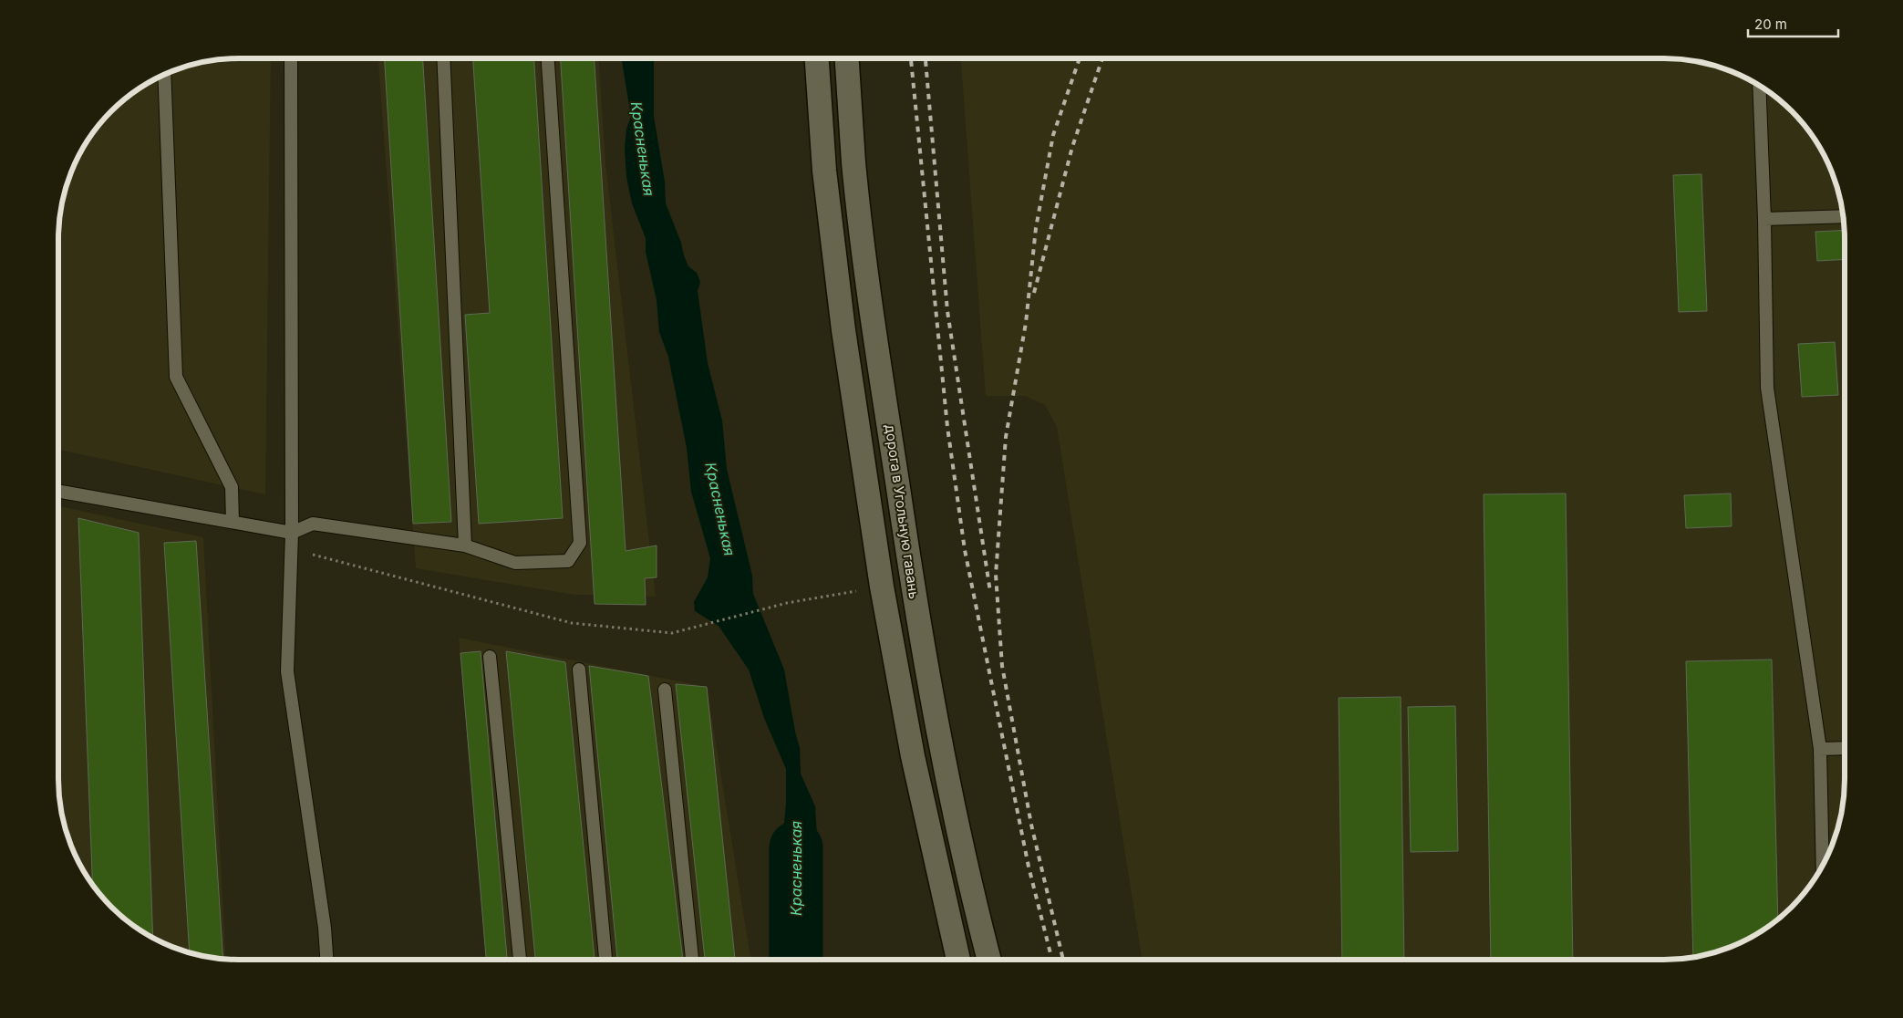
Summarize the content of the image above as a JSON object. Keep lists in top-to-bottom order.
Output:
{
  "streets": {
    "street": ["дорога в Угольную гавань"]
  },
  "water": ["Красненькая"],
  "scale_bar": "20 m"
}
